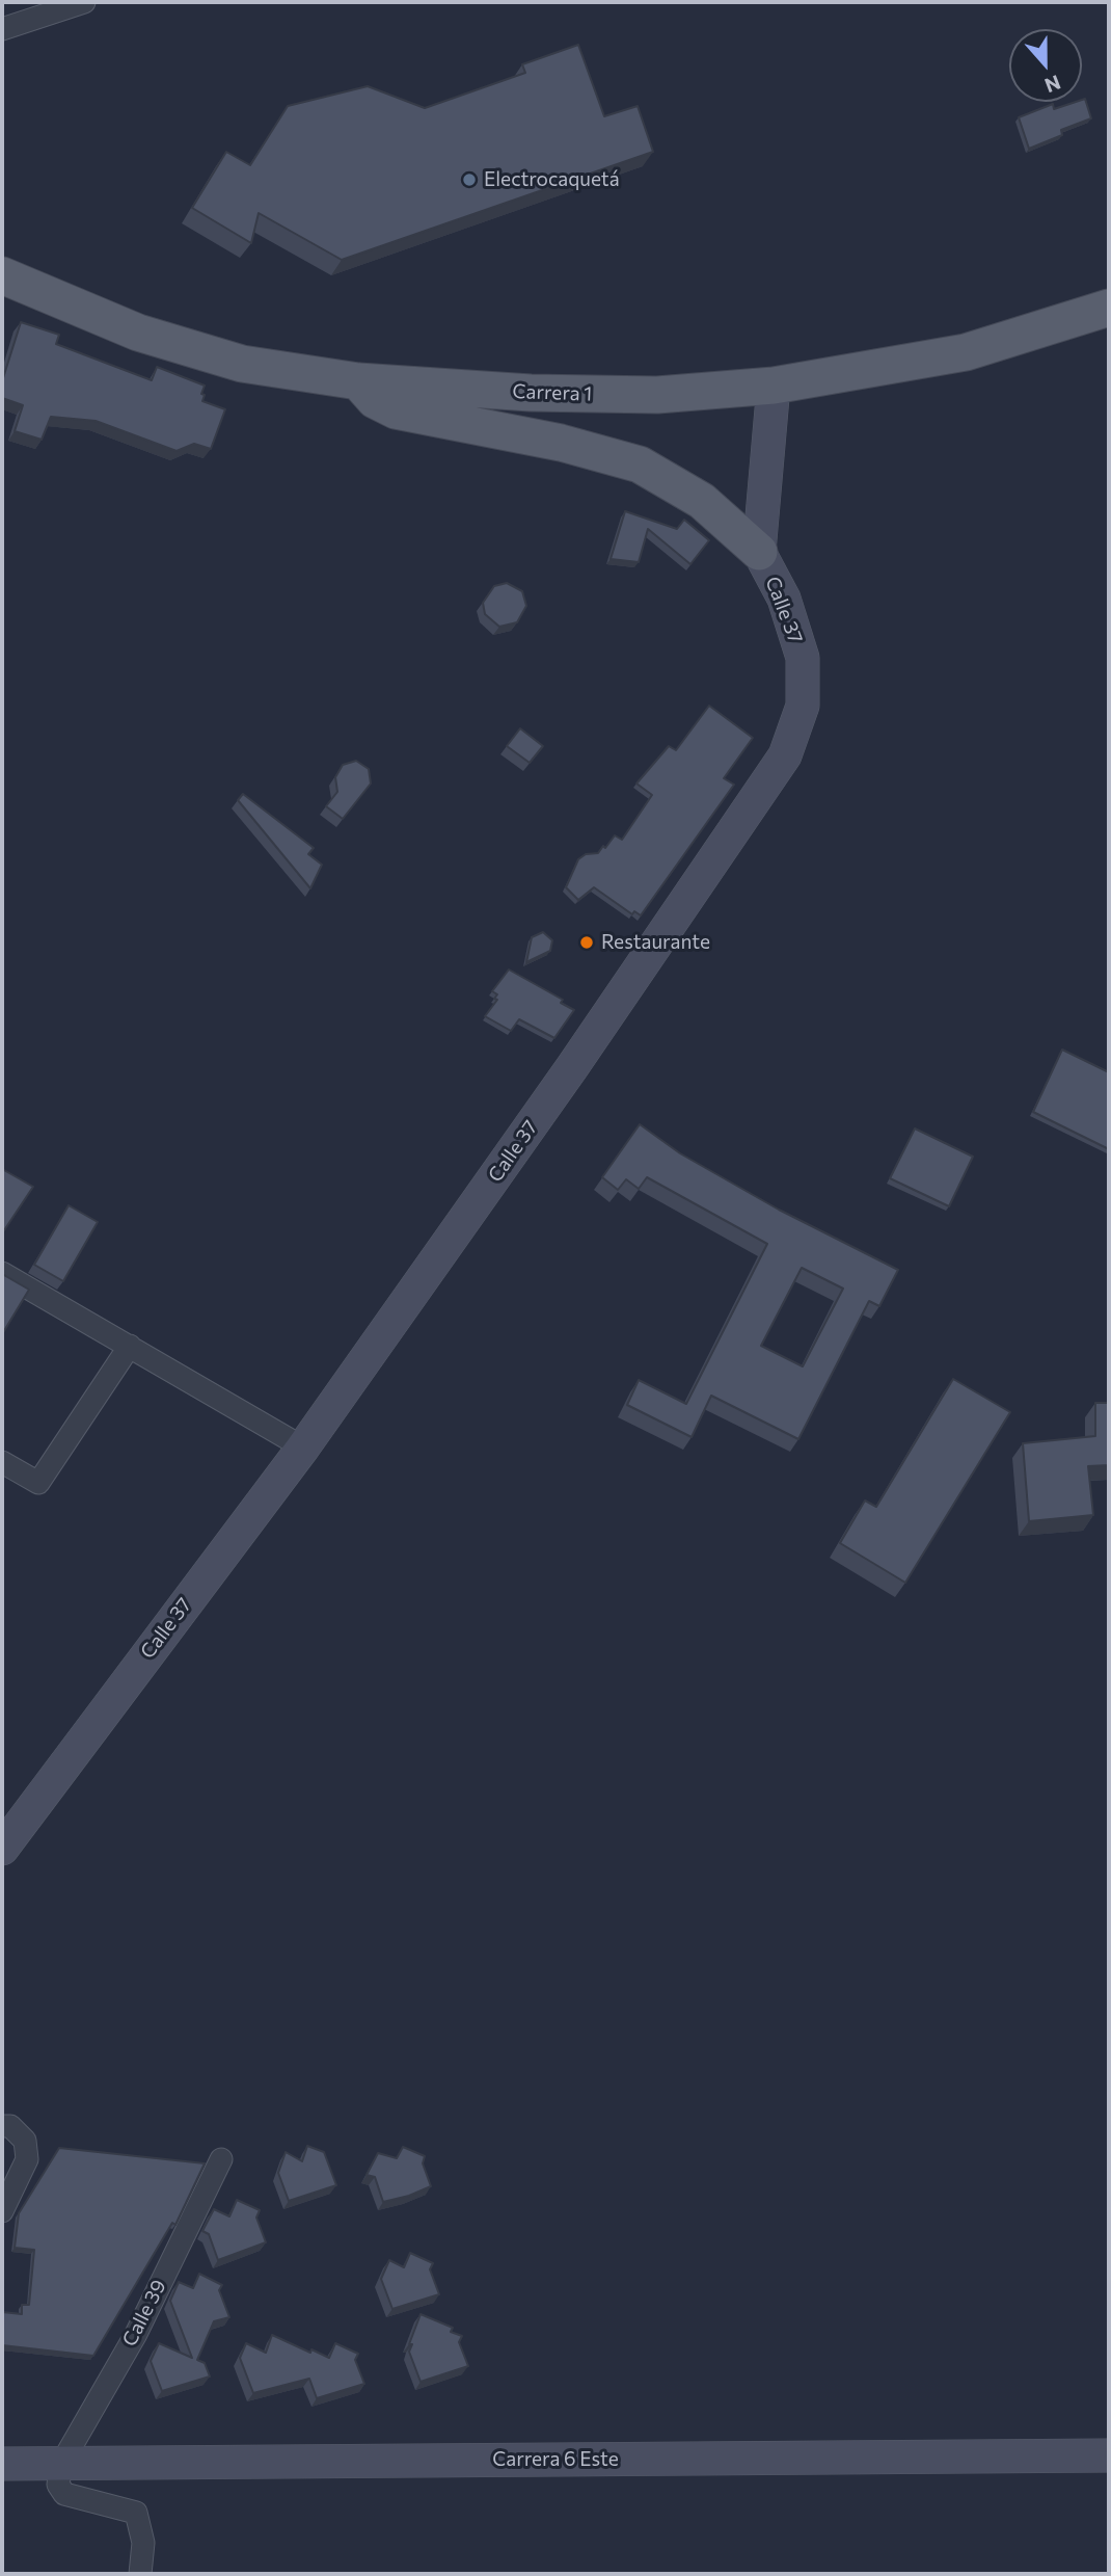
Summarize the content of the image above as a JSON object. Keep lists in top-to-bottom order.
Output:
{
  "streets": {
    "main road": ["Carrera 1"],
    "street": ["Calle 37", "Calle 39", "Carrera 6 Este"]
  },
  "crossings": [
    ["Carrera 1", "Calle 37"],
    ["Calle 39", "Carrera 6 Este"]
  ],
  "places": ["Electrocaquetá", "Restaurante"],
  "north": "bottom"
}
